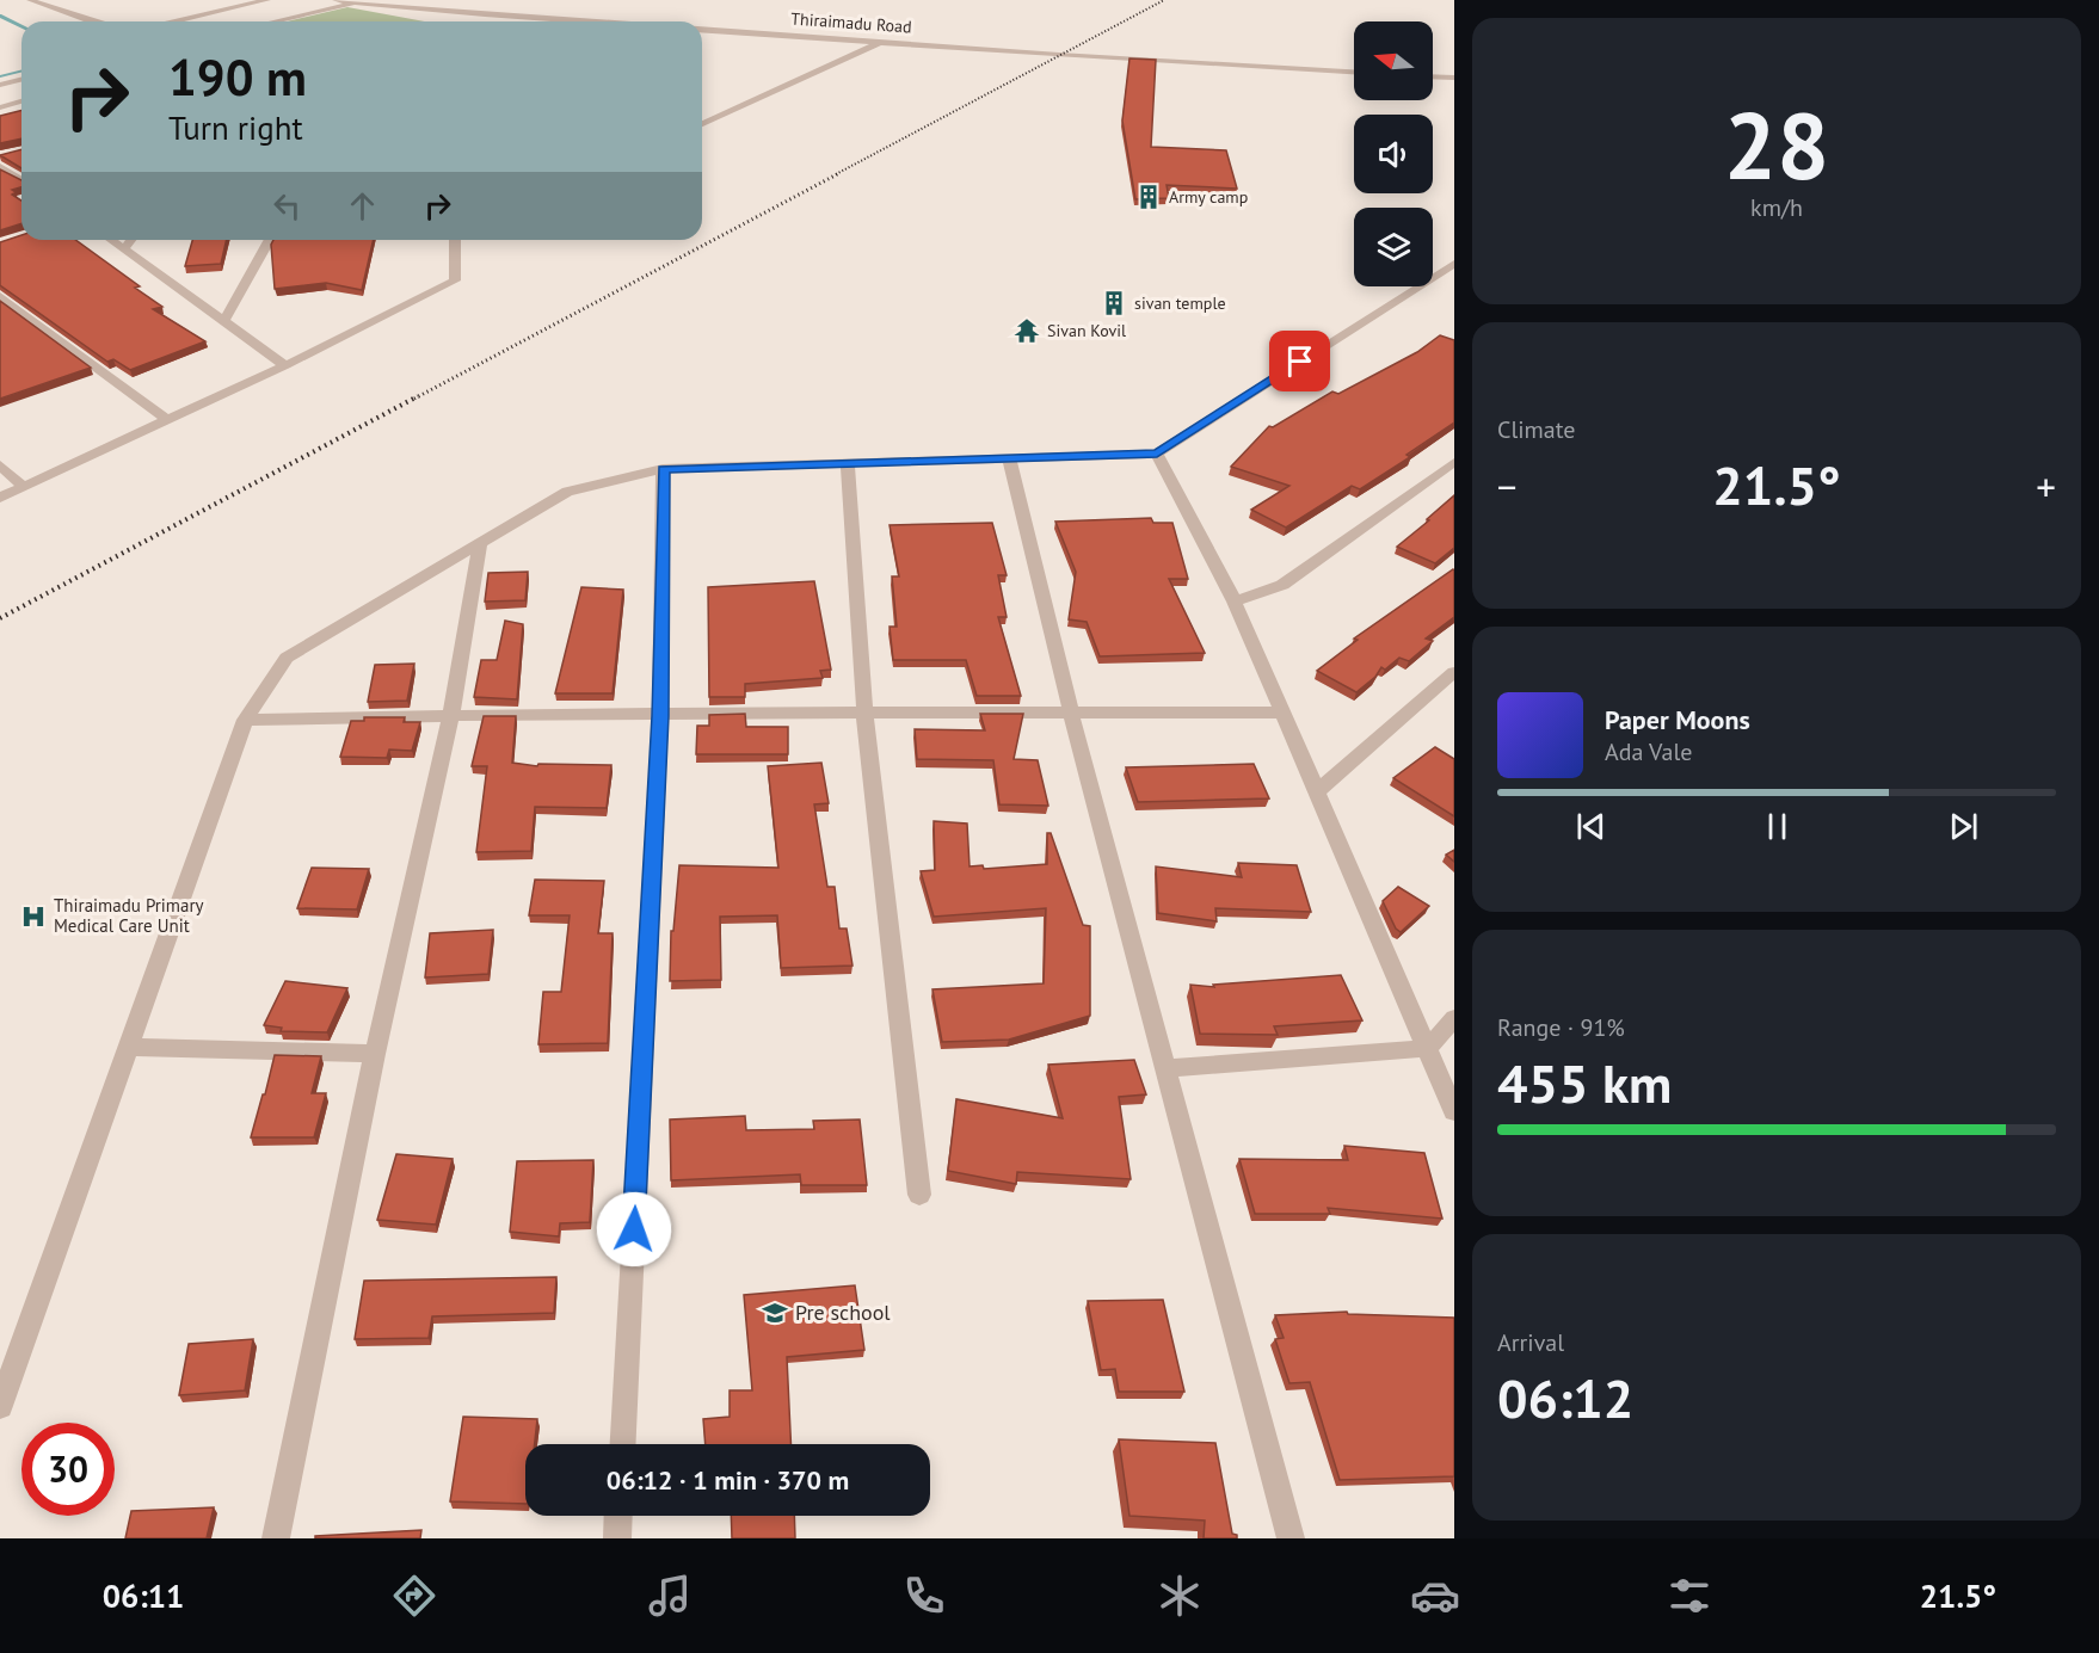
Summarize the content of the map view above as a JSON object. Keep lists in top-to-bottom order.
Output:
{
  "streets": {
    "street": ["Thiraimadu Road"]
  },
  "places": {
    "building": ["Army camp", "sivan temple"],
    "temple": ["Sivan Kovil"],
    "hospital": ["Thiraimadu Primary Medical Care Unit"],
    "school or university": ["Pre school"]
  },
  "north": "left",
  "page": {
    "tile": [
      ["28", "km/h"],
      "Climate",
      ["Range · 91%", "455 km"],
      ["Arrival", "06:12"]
    ],
    "turn": ["190 m", "Turn right"],
    "heat": ["−", "21.5°", "+"],
    "song": ["Paper Moons", "Ada Vale"],
    "limit": "30",
    "trip": "06:12 · 1 min · 370 m",
    "tabs": ["06:11", "21.5°"]
  }
}
